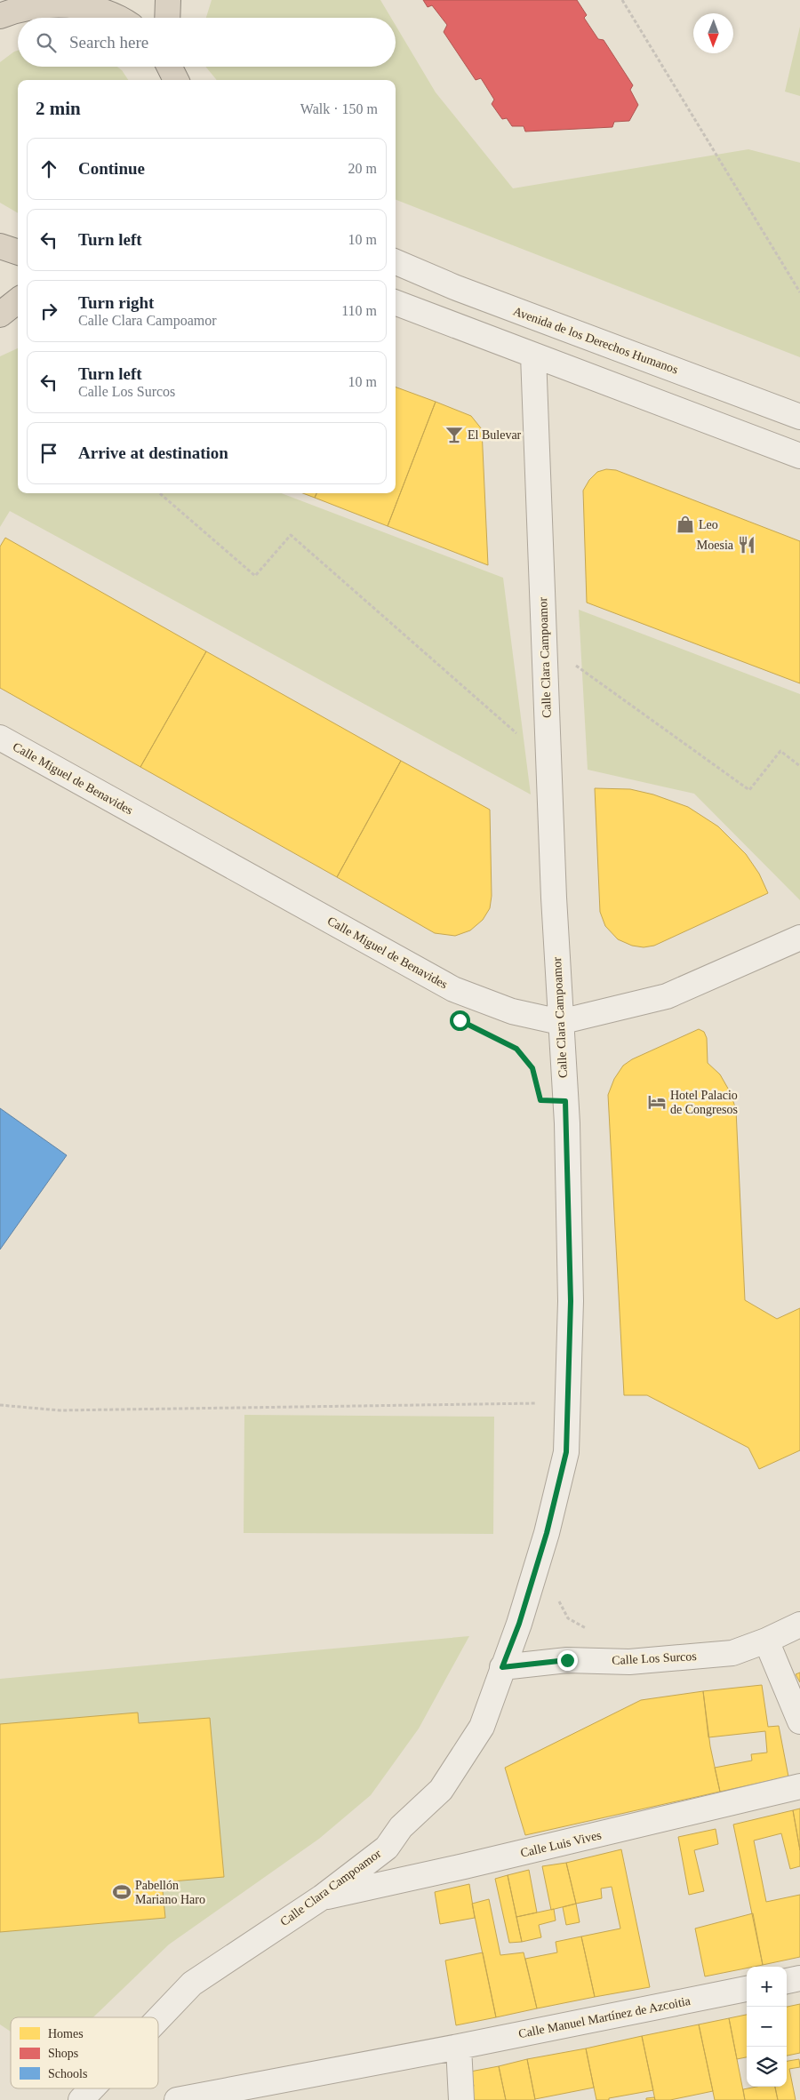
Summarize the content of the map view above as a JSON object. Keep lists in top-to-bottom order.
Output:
{
  "streets": {
    "street": [
      "Avenida de los Derechos Humanos",
      "Calle Clara Campoamor",
      "Calle Miguel de Benavides",
      "Calle Los Surcos",
      "Calle Luis Vives",
      "Calle Manuel Martínez de Azcoitia"
    ]
  },
  "crossings": [
    ["Calle Clara Campoamor", "Calle Miguel de Benavides"],
    ["Calle Clara Campoamor", "Calle Los Surcos"],
    ["Calle Clara Campoamor", "Calle Luis Vives"]
  ],
  "places": {
    "bar": ["El Bulevar"],
    "shop": ["Leo"],
    "restaurant": ["Moesia"],
    "hotel": ["Hotel Palacio de Congresos"],
    "sports": ["Pabellón Mariano Haro"]
  },
  "legend": ["Homes", "Shops", "Schools"],
  "north": "bottom",
  "page": {
    "search": "Search here",
    "heading": ["2 min", "Walk · 150 m"],
    "list": [
      ["Continue", "20 m"],
      ["Turn left", "10 m"],
      ["Turn right", "Calle Clara Campoamor", "110 m"],
      ["Turn left", "Calle Los Surcos", "10 m"],
      "Arrive at destination"
    ],
    "map_buttons": ["+", "−"]
  }
}
